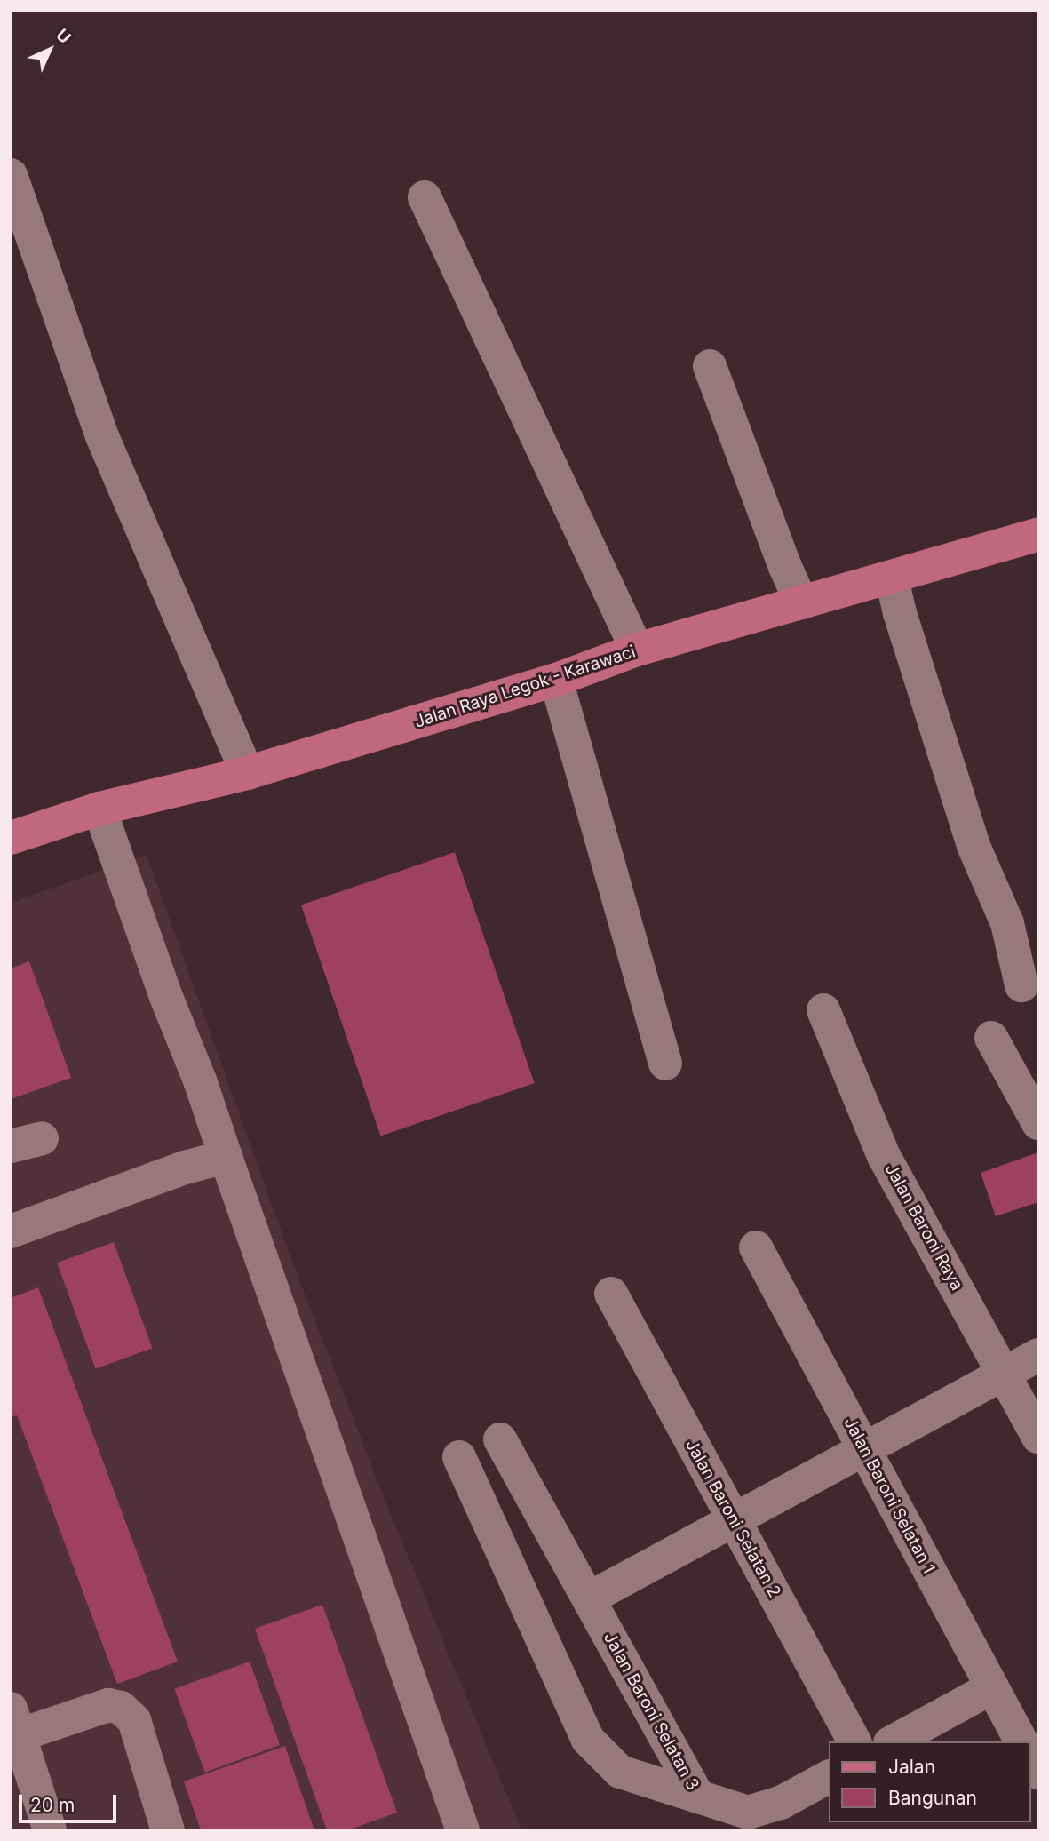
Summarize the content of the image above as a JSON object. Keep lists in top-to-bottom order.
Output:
{
  "streets": {
    "main road": ["Jalan Raya Legok - Karawaci"],
    "street": [
      "Jalan Baroni Raya",
      "Jalan Baroni Selatan 1",
      "Jalan Baroni Selatan 2",
      "Jalan Baroni Selatan 3"
    ]
  },
  "legend": ["Jalan", "Bangunan"],
  "scale_bar": "20 m",
  "north": "top right"
}
